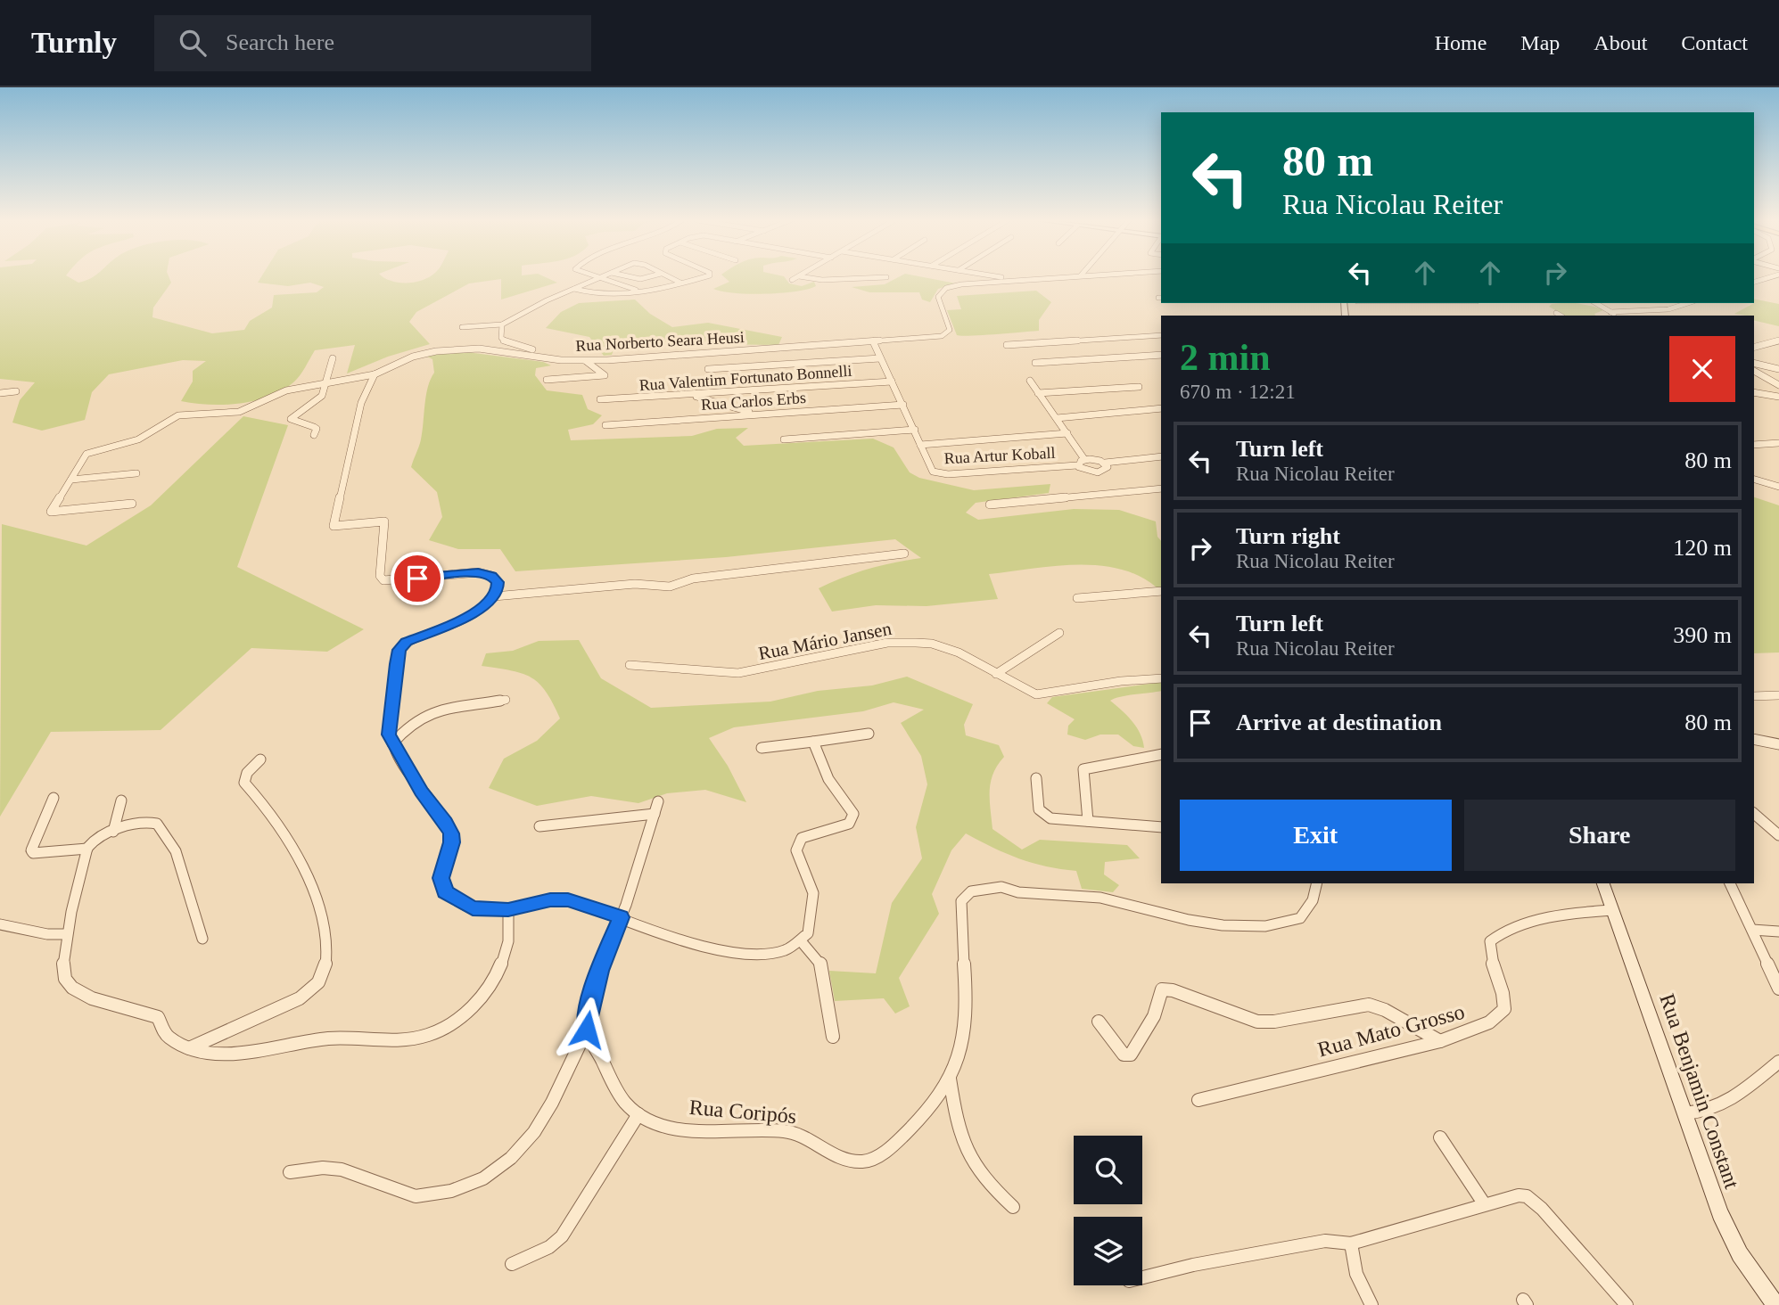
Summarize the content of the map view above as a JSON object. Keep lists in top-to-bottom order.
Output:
{
  "streets": {
    "main road": ["Rua Benjamin Constant"],
    "street": [
      "Rua Norberto Seara Heusi",
      "Rua Valentim Fortunato Bonnelli",
      "Rua Carlos Erbs",
      "Rua Artur Koball",
      "Rua Mário Jansen",
      "Rua Mato Grosso",
      "Rua Coripós"
    ]
  },
  "crossings": [
    ["Rua Norberto Seara Heusi", "Rua Artur Koball"],
    ["Rua Valentim Fortunato Bonnelli", "Rua Artur Koball"],
    ["Rua Carlos Erbs", "Rua Artur Koball"],
    ["Rua Mato Grosso", "Rua Benjamin Constant"]
  ],
  "page": {
    "header": "Turnly",
    "search": "Search here",
    "nav": [
      "Home",
      "Map",
      "About",
      "Contact"
    ],
    "turn": ["80 m", "Rua Nicolau Reiter"],
    "heading": ["2 min", "670 m · 12:21"],
    "list": [
      {
        "name": "Turn left",
        "note": "Rua Nicolau Reiter",
        "value": "80 m"
      },
      {
        "name": "Turn right",
        "note": "Rua Nicolau Reiter",
        "value": "120 m"
      },
      {
        "name": "Turn left",
        "note": "Rua Nicolau Reiter",
        "value": "390 m"
      },
      {
        "name": "Arrive at destination",
        "value": "80 m"
      }
    ],
    "buttons": ["Exit", "Share"]
  }
}
